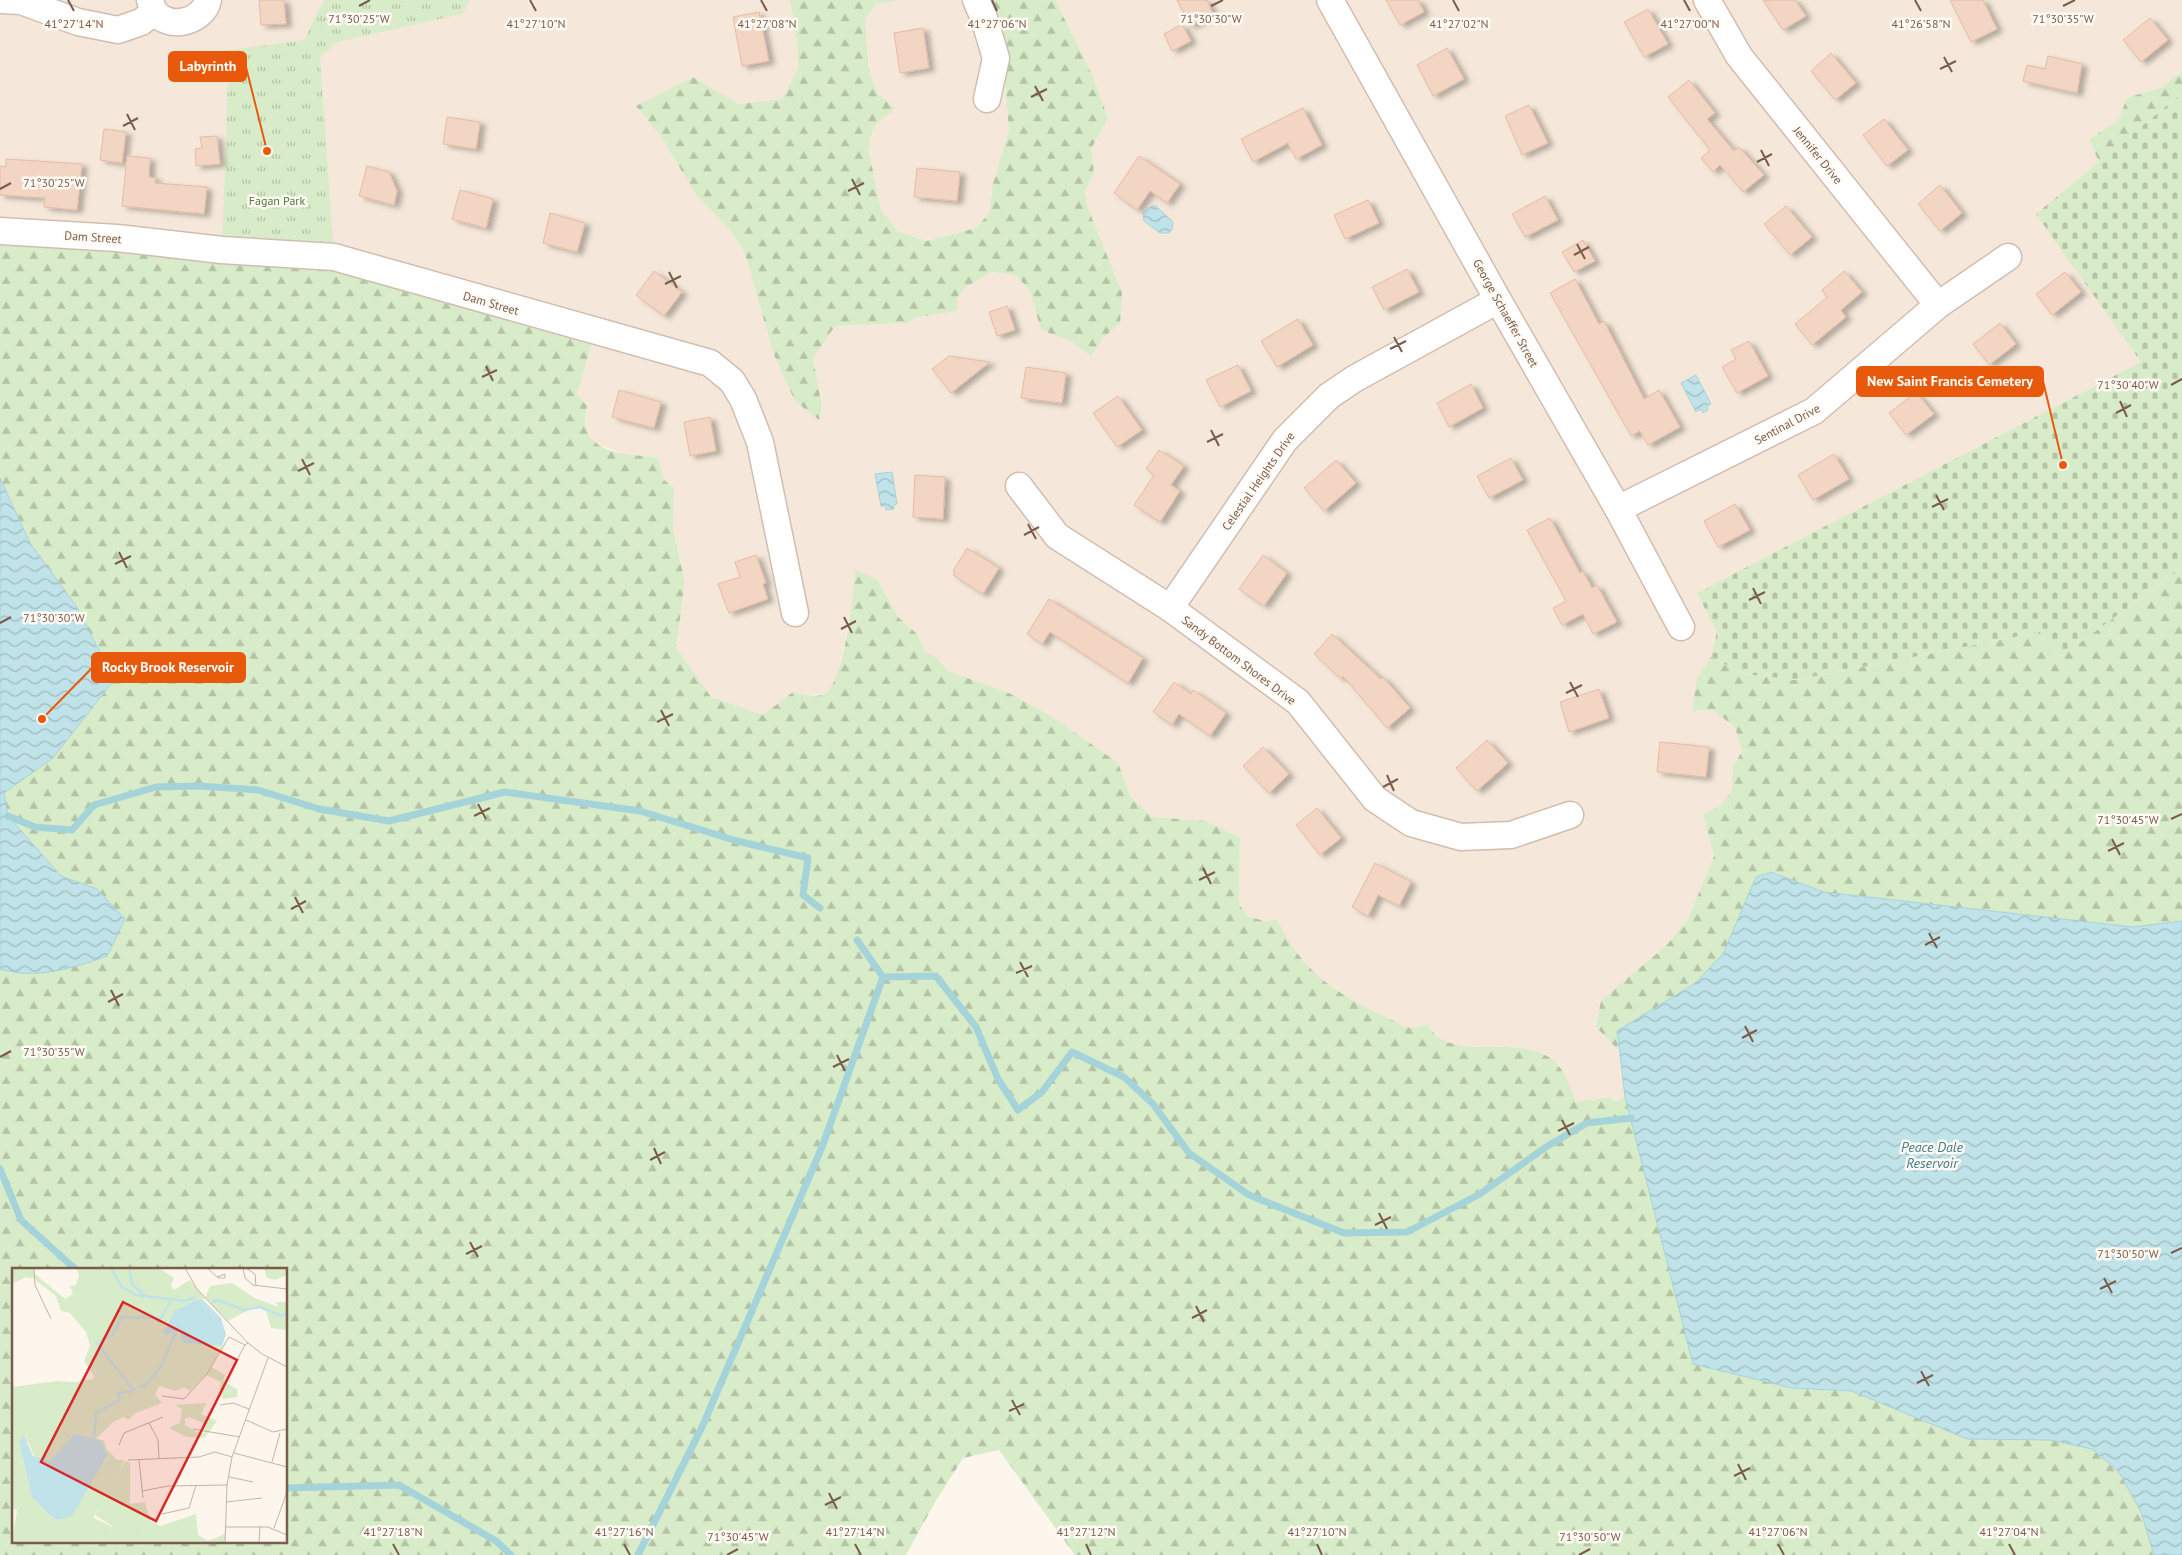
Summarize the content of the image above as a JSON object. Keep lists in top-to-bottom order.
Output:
{
  "streets": {
    "street": [
      "Jennifer Drive",
      "Dam Street",
      "George Schaeffer Street",
      "Sentinal Drive",
      "Celestial Heights Drive",
      "Sandy Bottom Shores Drive"
    ]
  },
  "crossings": [
    ["Jennifer Drive", "Sentinal Drive"],
    ["George Schaeffer Street", "Sentinal Drive"],
    ["George Schaeffer Street", "Celestial Heights Drive"],
    ["Celestial Heights Drive", "Sandy Bottom Shores Drive"]
  ],
  "water": ["Peace Dale Reservoir"],
  "parks": ["Fagan Park"],
  "places": ["Labyrinth", "New Saint Francis Cemetery", "Rocky Brook Reservoir"],
  "coordinates": [
    "71°30'25\"W",
    "71°30'30\"W",
    "71°30'35\"W",
    "41°27'14\"N",
    "41°27'10\"N",
    "41°27'08\"N",
    "41°27'06\"N",
    "41°27'02\"N",
    "41°27'00\"N",
    "41°26'58\"N",
    "71°30'40\"W",
    "71°30'45\"W",
    "71°30'50\"W",
    "41°27'18\"N",
    "41°27'16\"N",
    "41°27'12\"N",
    "41°27'04\"N"
  ]
}
